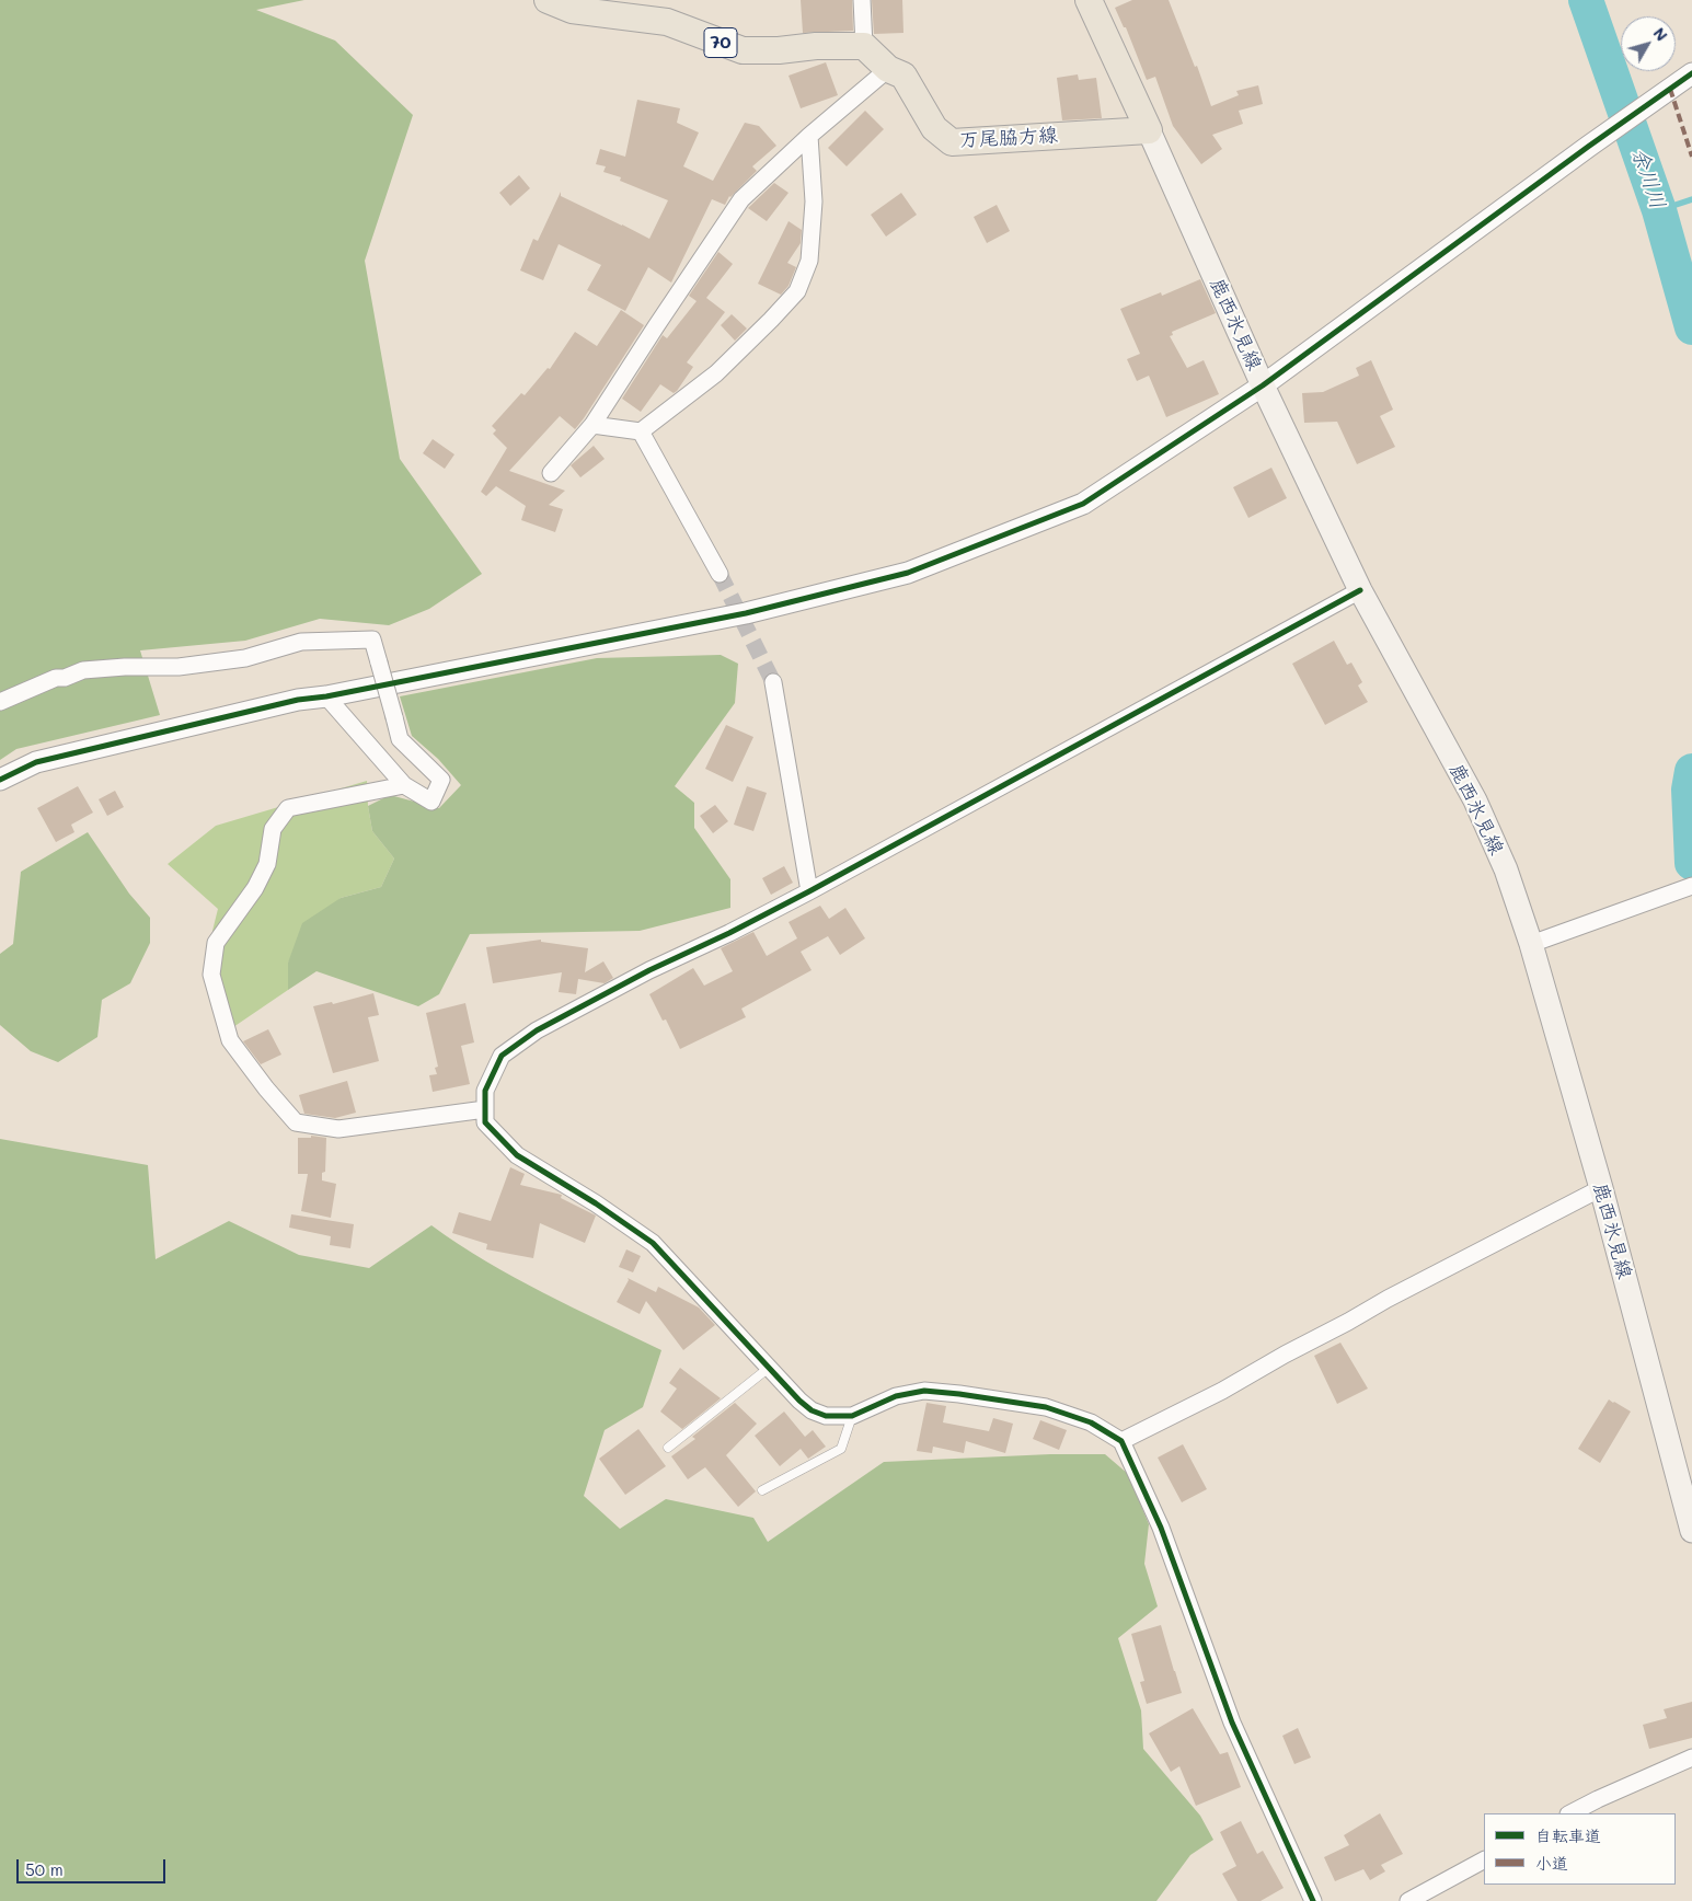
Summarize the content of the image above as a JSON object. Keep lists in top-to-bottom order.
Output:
{
  "streets": {
    "main road": ["70", "万尾脇方線", "鹿西氷見線"]
  },
  "crossings": [
    ["70", "万尾脇方線"],
    ["万尾脇方線", "鹿西氷見線"]
  ],
  "water": ["余川川"],
  "legend": ["自転車道", "小道"],
  "scale_bar": "50 m",
  "north": "top right"
}
